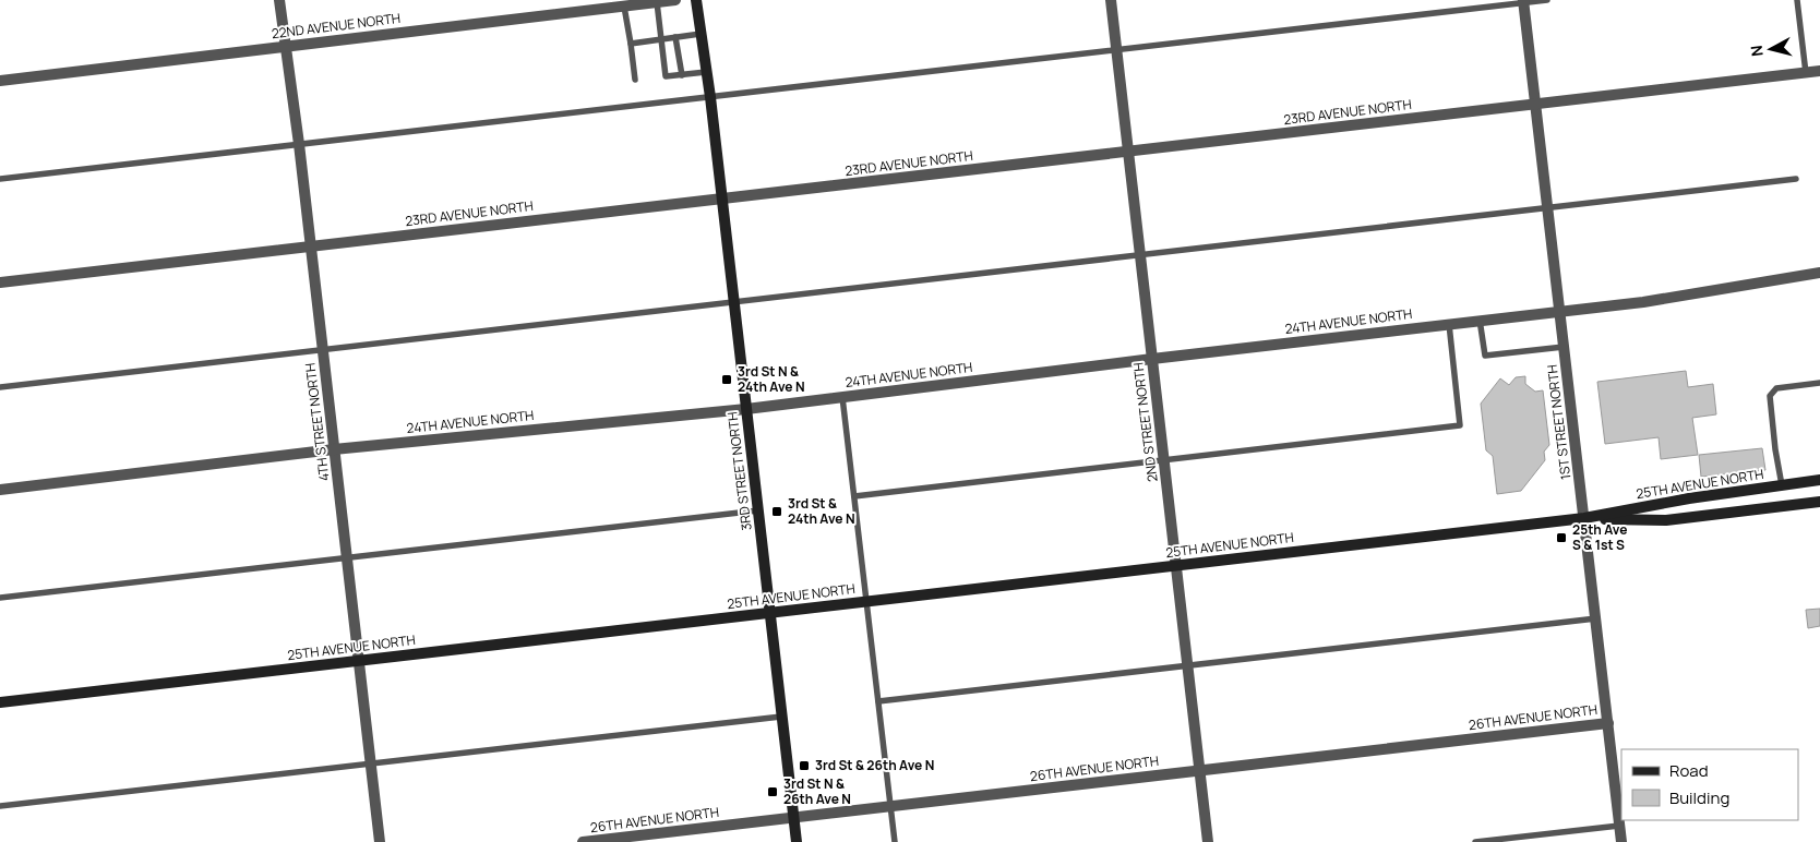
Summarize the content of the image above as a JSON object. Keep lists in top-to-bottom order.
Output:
{
  "streets": {
    "street": [
      "22ND AVENUE NORTH",
      "23RD AVENUE NORTH",
      "24TH AVENUE NORTH",
      "4TH STREET NORTH",
      "2ND STREET NORTH",
      "1ST STREET NORTH",
      "3RD STREET NORTH",
      "25TH AVENUE NORTH",
      "26TH AVENUE NORTH"
    ]
  },
  "crossings": [
    ["22ND AVENUE NORTH", "4TH STREET NORTH"],
    ["23RD AVENUE NORTH", "4TH STREET NORTH"],
    ["23RD AVENUE NORTH", "2ND STREET NORTH"],
    ["23RD AVENUE NORTH", "1ST STREET NORTH"],
    ["23RD AVENUE NORTH", "3RD STREET NORTH"],
    ["24TH AVENUE NORTH", "4TH STREET NORTH"],
    ["24TH AVENUE NORTH", "2ND STREET NORTH"],
    ["24TH AVENUE NORTH", "1ST STREET NORTH"],
    ["24TH AVENUE NORTH", "3RD STREET NORTH"],
    ["4TH STREET NORTH", "25TH AVENUE NORTH"],
    ["2ND STREET NORTH", "25TH AVENUE NORTH"],
    ["2ND STREET NORTH", "26TH AVENUE NORTH"],
    ["1ST STREET NORTH", "25TH AVENUE NORTH"],
    ["1ST STREET NORTH", "26TH AVENUE NORTH"],
    ["3RD STREET NORTH", "25TH AVENUE NORTH"],
    ["3RD STREET NORTH", "26TH AVENUE NORTH"]
  ],
  "places": {
    "transit": [
      "3rd St N & 24th Ave N",
      "3rd St & 24th Ave N",
      "25th Ave S & 1st S",
      "3rd St & 26th Ave N",
      "3rd St N & 26th Ave N"
    ]
  },
  "legend": ["Road", "Building"],
  "north": "left"
}
